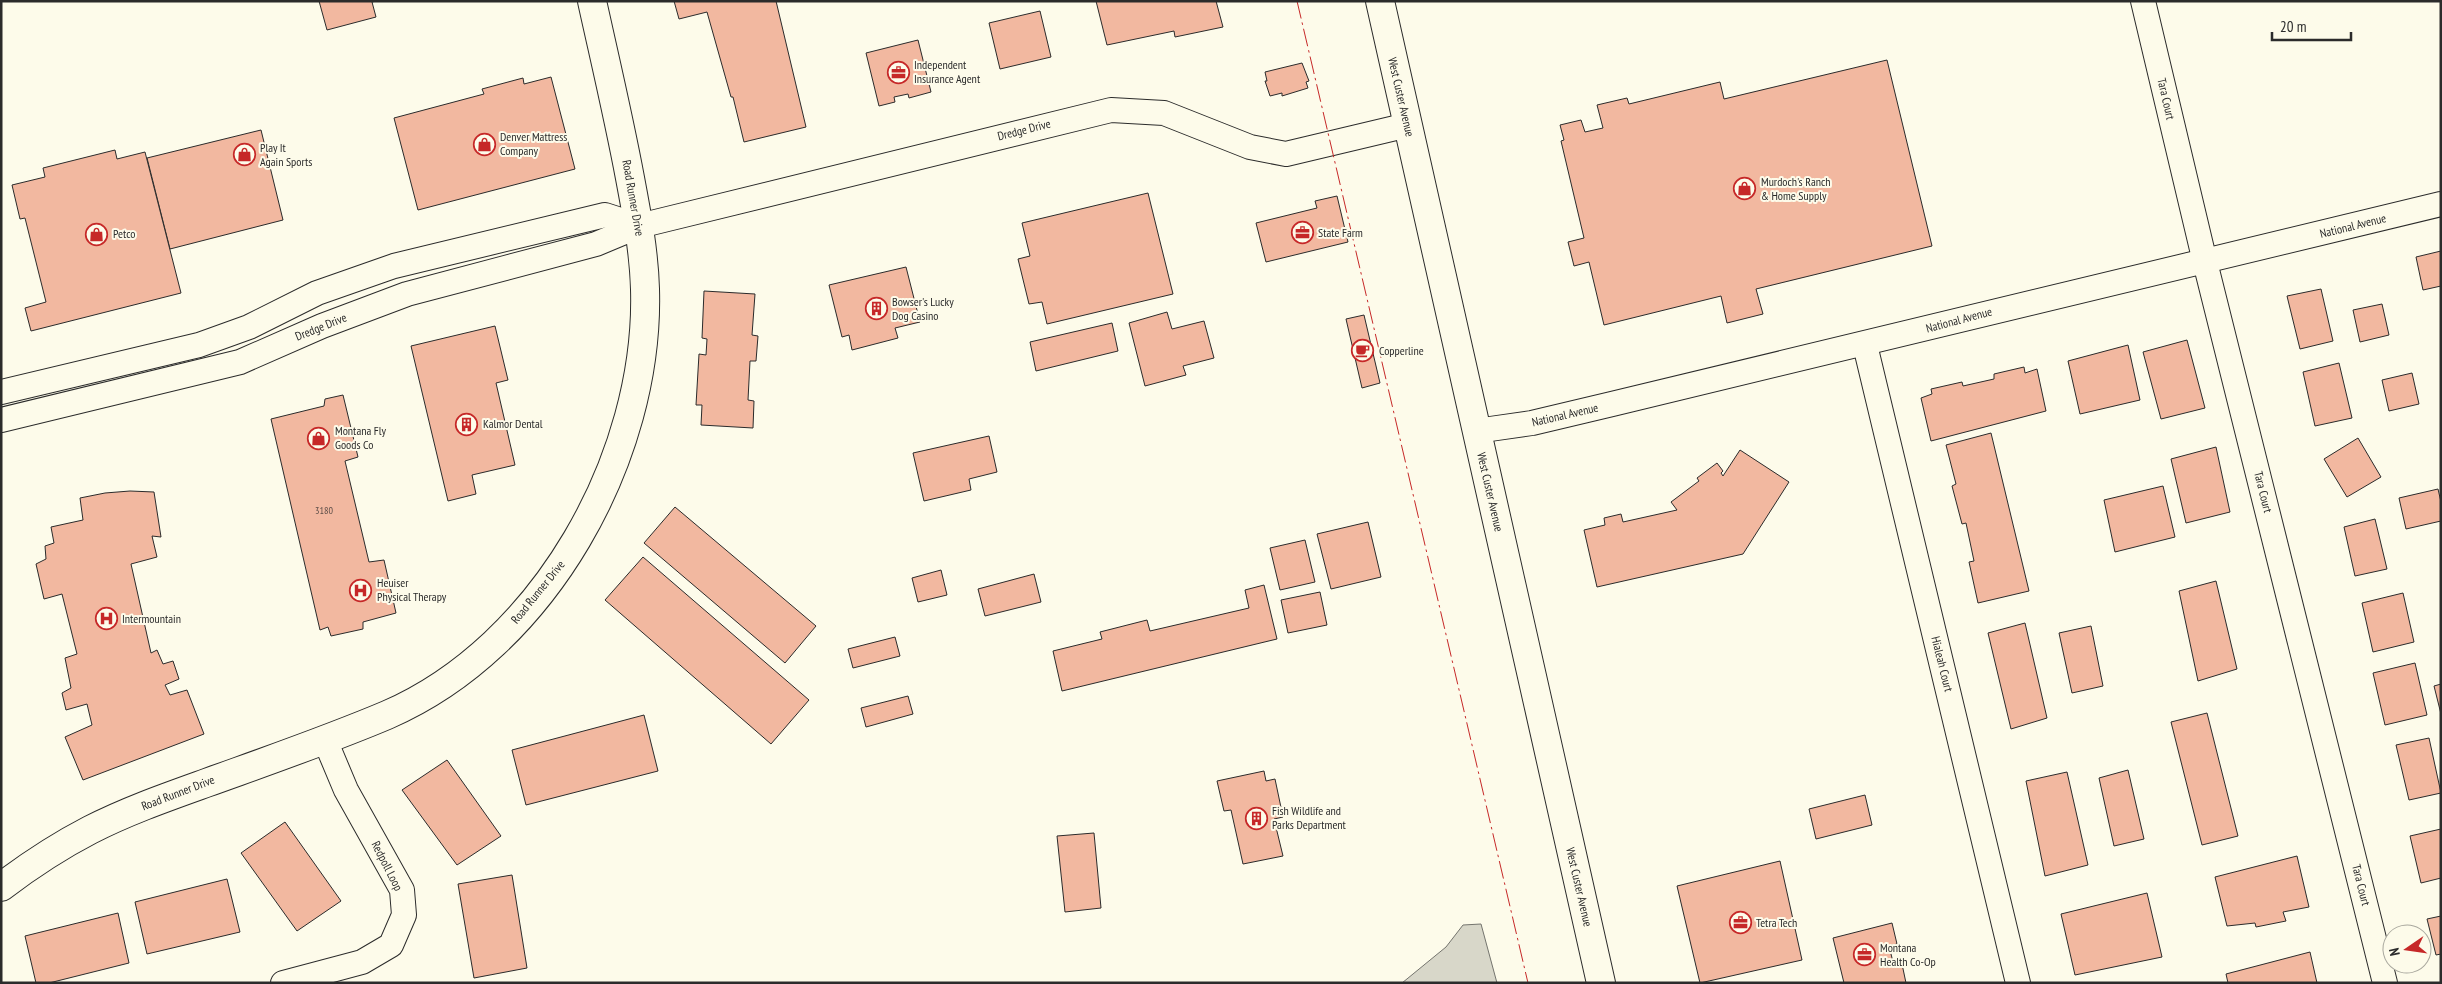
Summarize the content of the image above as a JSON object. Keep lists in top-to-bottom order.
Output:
{
  "streets": {
    "street": [
      "West Custer Avenue",
      "Tara Court",
      "Dredge Drive",
      "Road Runner Drive",
      "National Avenue",
      "Hialeah Court",
      "Redpoll Loop"
    ]
  },
  "crossings": [
    ["West Custer Avenue", "Dredge Drive"],
    ["West Custer Avenue", "National Avenue"],
    ["Tara Court", "National Avenue"],
    ["Dredge Drive", "Road Runner Drive"],
    ["Road Runner Drive", "Redpoll Loop"],
    ["National Avenue", "Hialeah Court"]
  ],
  "places": {
    "office": [
      "Independent Insurance Agent",
      "State Farm",
      "Tetra Tech",
      "Montana Health Co-Op"
    ],
    "shop": [
      "Denver Mattress Company",
      "Play It Again Sports",
      "Murdoch's Ranch & Home Supply",
      "Petco",
      "Montana Fly Goods Co"
    ],
    "building": ["Bowser's Lucky Dog Casino", "Kalmor Dental", "Fish Wildlife and Parks Department"],
    "cafe": ["Copperline"],
    "hospital": ["Heuiser Physical Therapy", "Intermountain"]
  },
  "house_numbers": ["3180"],
  "scale_bar": "20 m",
  "north": "left"
}
